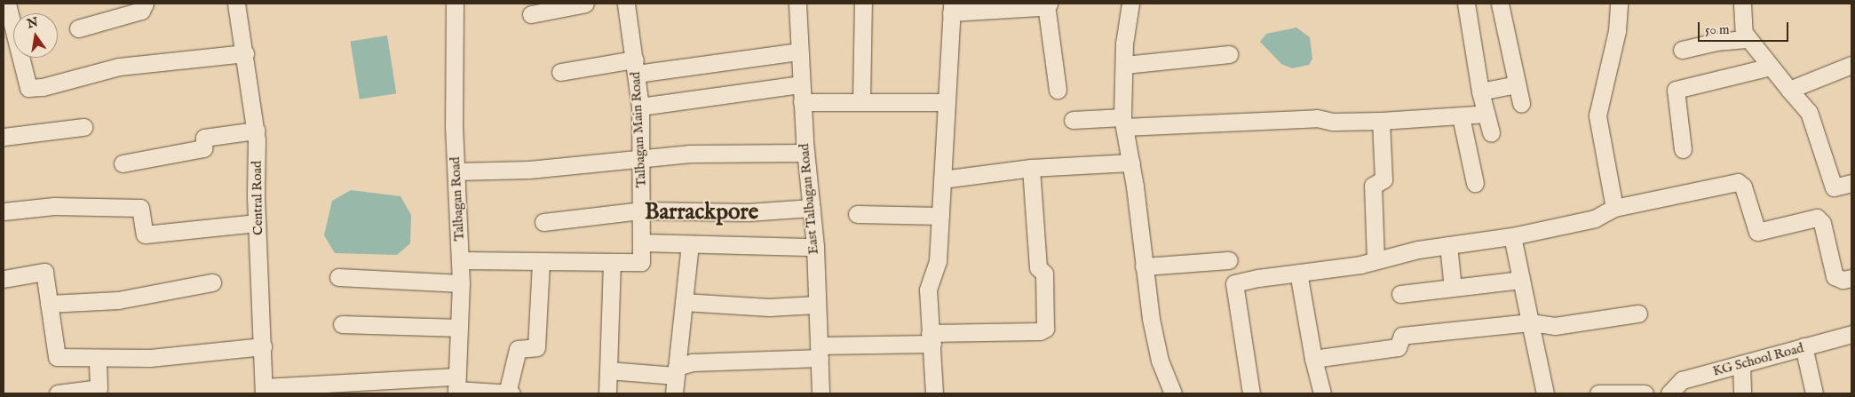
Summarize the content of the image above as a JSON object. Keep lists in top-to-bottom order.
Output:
{
  "streets": {
    "street": [
      "Talbagan Main Road",
      "Central Road",
      "Talbagan Road",
      "East Talbagan Road",
      "KG School Road"
    ]
  },
  "crossings": [
    ["Talbagan Main Road", "Talbagan Road"]
  ],
  "districts": ["Barrackpore"],
  "scale_bar": "50 m",
  "north": "top"
}
